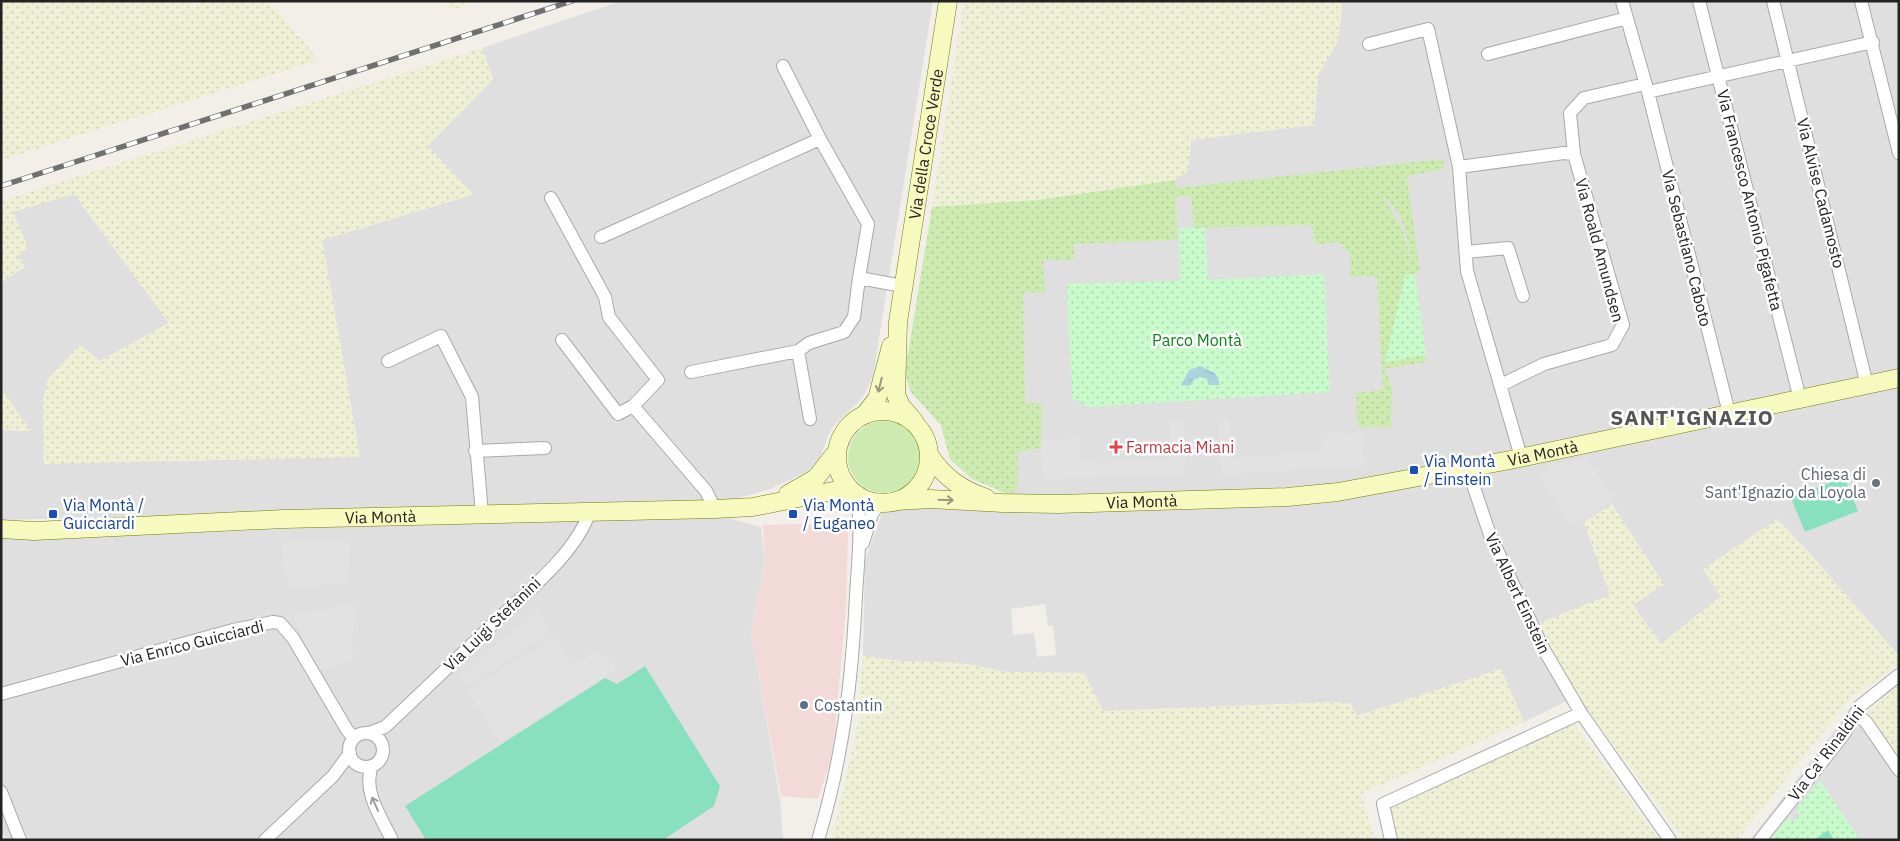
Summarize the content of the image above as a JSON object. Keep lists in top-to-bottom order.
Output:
{
  "streets": {
    "main road": ["Via della Croce Verde", "Via Montà"],
    "street": [
      "Via Alvise Cadamosto",
      "Via Francesco Antonio Pigafetta",
      "Via Sebastiano Caboto",
      "Via Roald Amundsen",
      "Via Albert Einstein",
      "Via Luigi Stefanini",
      "Via Enrico Guicciardi",
      "Via Ca' Rinaldini"
    ]
  },
  "crossings": [
    ["Via della Croce Verde", "Via Montà"],
    ["Via Alvise Cadamosto", "Via Montà"],
    ["Via Francesco Antonio Pigafetta", "Via Montà"],
    ["Via Sebastiano Caboto", "Via Roald Amundsen"],
    ["Via Sebastiano Caboto", "Via Montà"],
    ["Via Montà", "Via Albert Einstein"],
    ["Via Montà", "Via Luigi Stefanini"],
    ["Via Luigi Stefanini", "Via Enrico Guicciardi"]
  ],
  "districts": ["SANT'IGNAZIO"],
  "parks": ["Parco Montà"],
  "places": {
    "health": ["Farmacia Miani"],
    "transit": ["Via Montà / Einstein", "Via Montà / Guicciardi", "Via Montà / Euganeo"],
    "other": ["Chiesa di Sant'Ignazio da Loyola", "Costantin"]
  }
}
